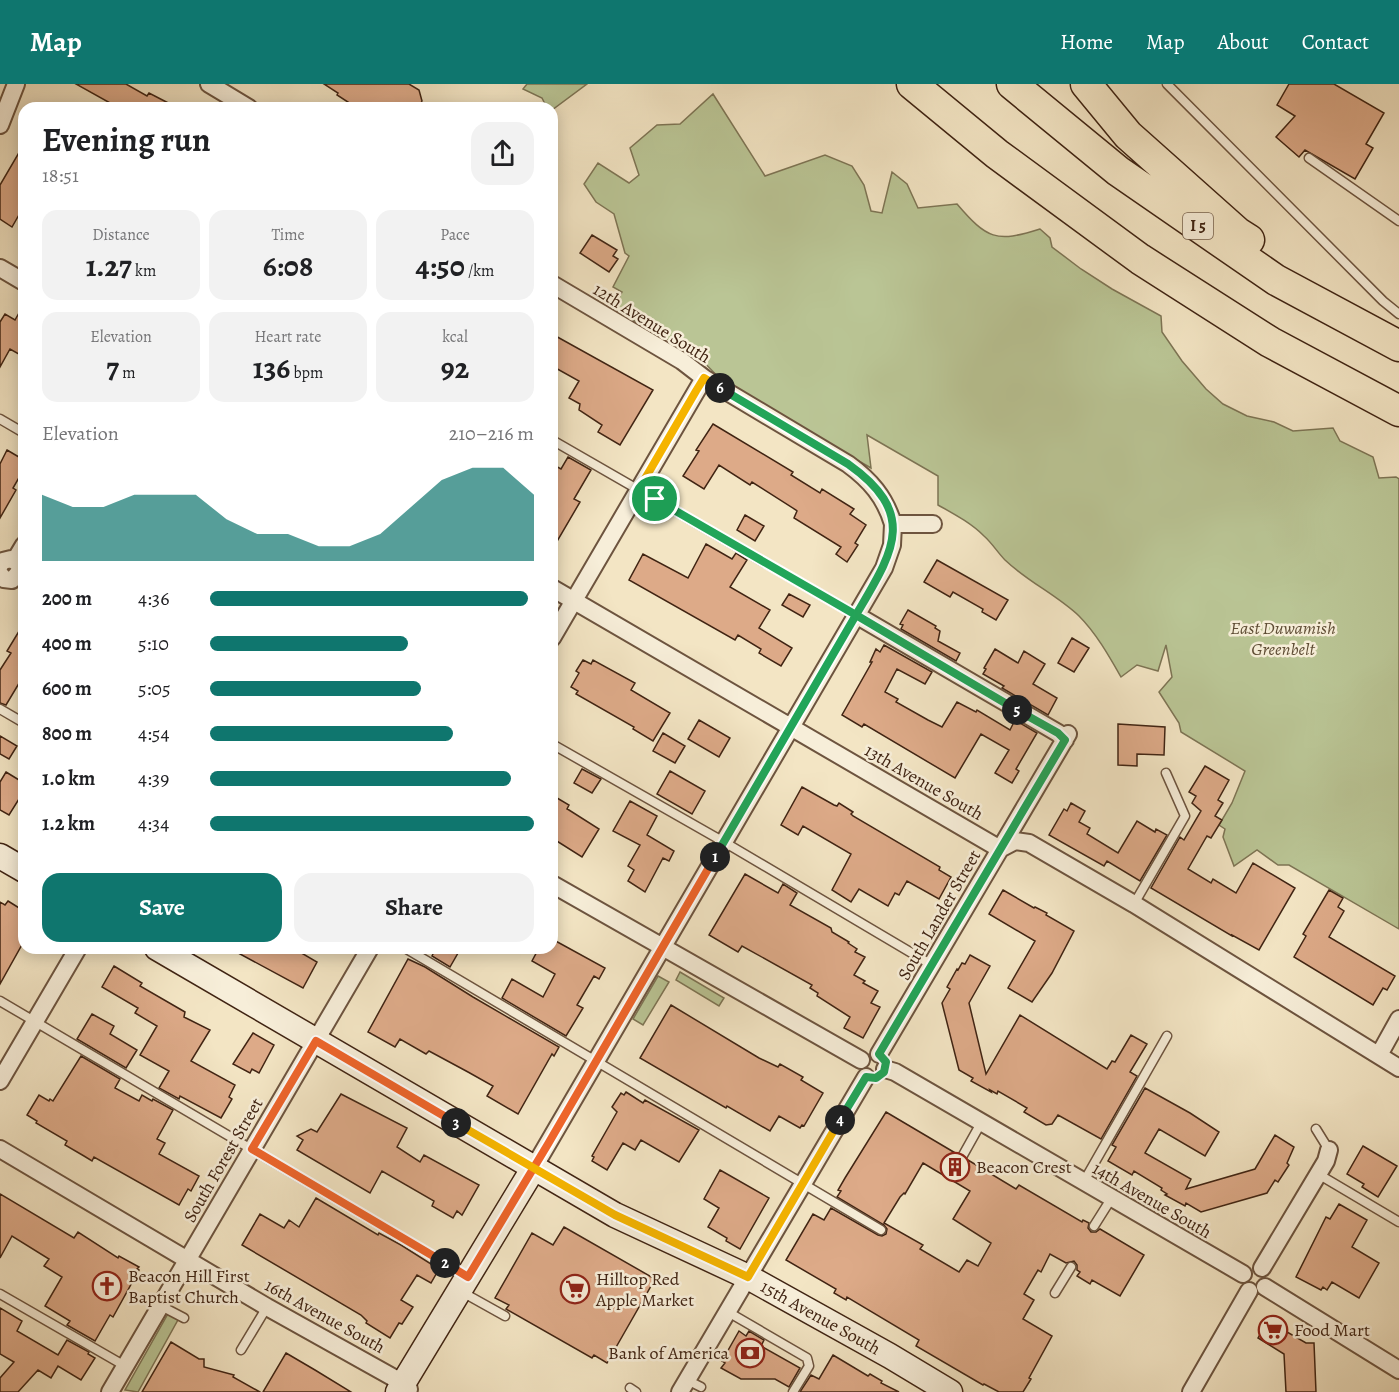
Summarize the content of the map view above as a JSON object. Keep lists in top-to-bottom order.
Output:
{
  "streets": {
    "highway": ["I 5"],
    "main road": ["15th Avenue South"],
    "street": [
      "12th Avenue South",
      "13th Avenue South",
      "South Lander Street",
      "South Forest Street",
      "14th Avenue South",
      "16th Avenue South"
    ]
  },
  "crossings": [
    ["13th Avenue South", "South Lander Street"],
    ["South Lander Street", "14th Avenue South"],
    ["South Forest Street", "16th Avenue South"],
    ["South Forest Street", "15th Avenue South"]
  ],
  "parks": ["East Duwamish Greenbelt"],
  "places": {
    "building": ["Beacon Crest"],
    "church": ["Beacon Hill First Baptist Church"],
    "supermarket": ["Hilltop Red Apple Market", "Food Mart"],
    "bank": ["Bank of America"]
  },
  "page": {
    "header": "Map",
    "nav": [
      "Home",
      "Map",
      "About",
      "Contact"
    ],
    "heading": ["Evening run", "18:51"],
    "stats": [
      ["Distance", "1.27 km"],
      ["Time", "6:08"],
      ["Pace", "4:50 /km"],
      ["Elevation", "7 m"],
      ["Heart rate", "136 bpm"],
      ["kcal", "92"]
    ],
    "pins": [
      "6",
      "5",
      "1",
      "4",
      "3",
      "2"
    ],
    "chart": ["Elevation", "210–216 m"],
    "list": [
      {
        "name": "200 m",
        "note": "4:36"
      },
      {
        "name": "400 m",
        "note": "5:10"
      },
      {
        "name": "600 m",
        "note": "5:05"
      },
      {
        "name": "800 m",
        "note": "4:54"
      },
      {
        "name": "1.0 km",
        "note": "4:39"
      },
      {
        "name": "1.2 km",
        "note": "4:34"
      }
    ],
    "buttons": ["Save", "Share"]
  }
}
